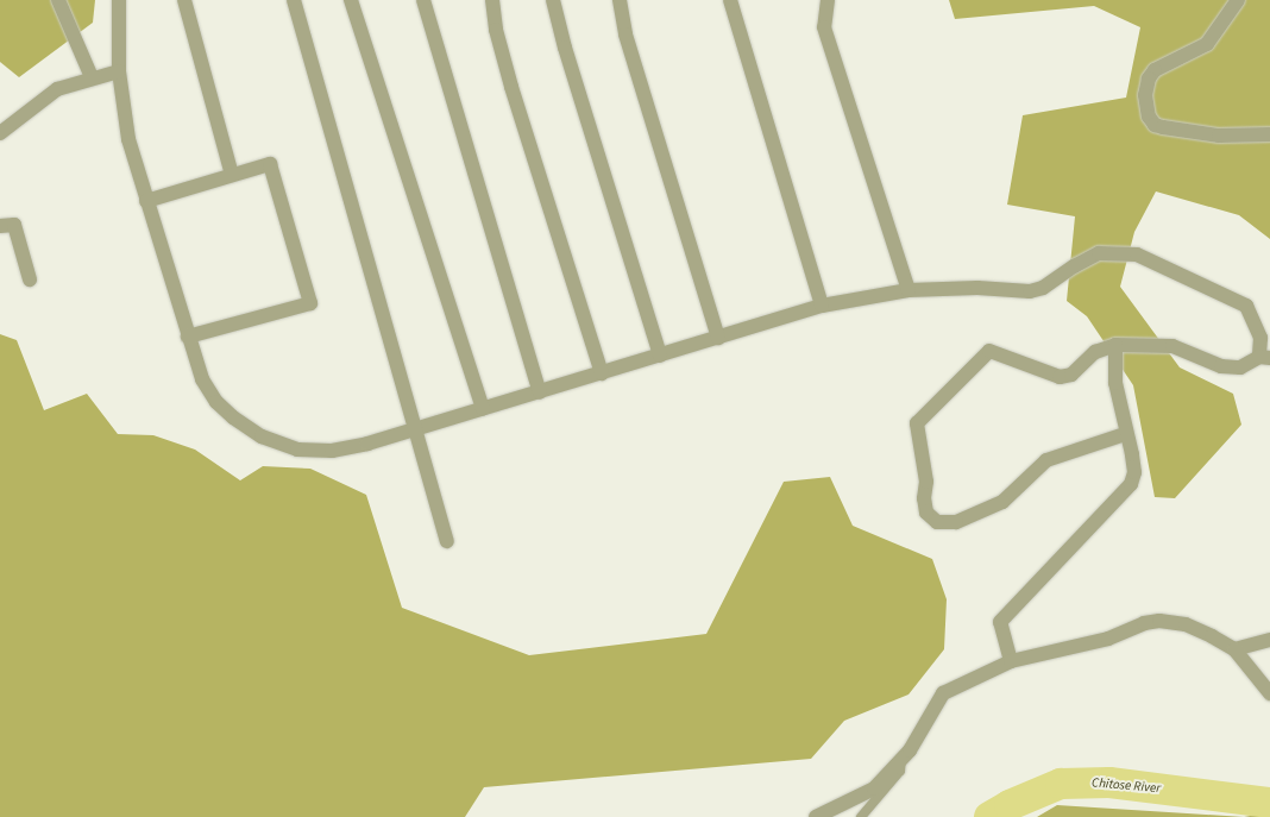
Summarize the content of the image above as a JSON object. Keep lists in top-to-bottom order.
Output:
{
  "water": ["Chitose River"]
}
